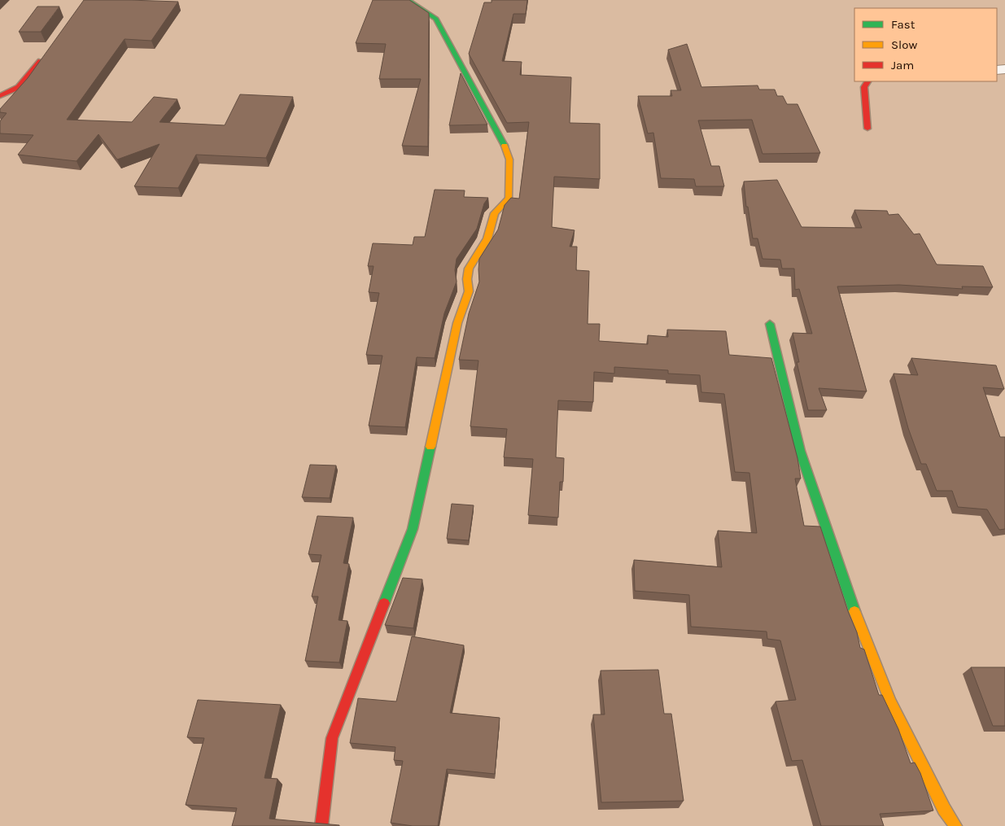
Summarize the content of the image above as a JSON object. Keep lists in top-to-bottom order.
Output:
{
  "legend": ["Fast", "Slow", "Jam"]
}
